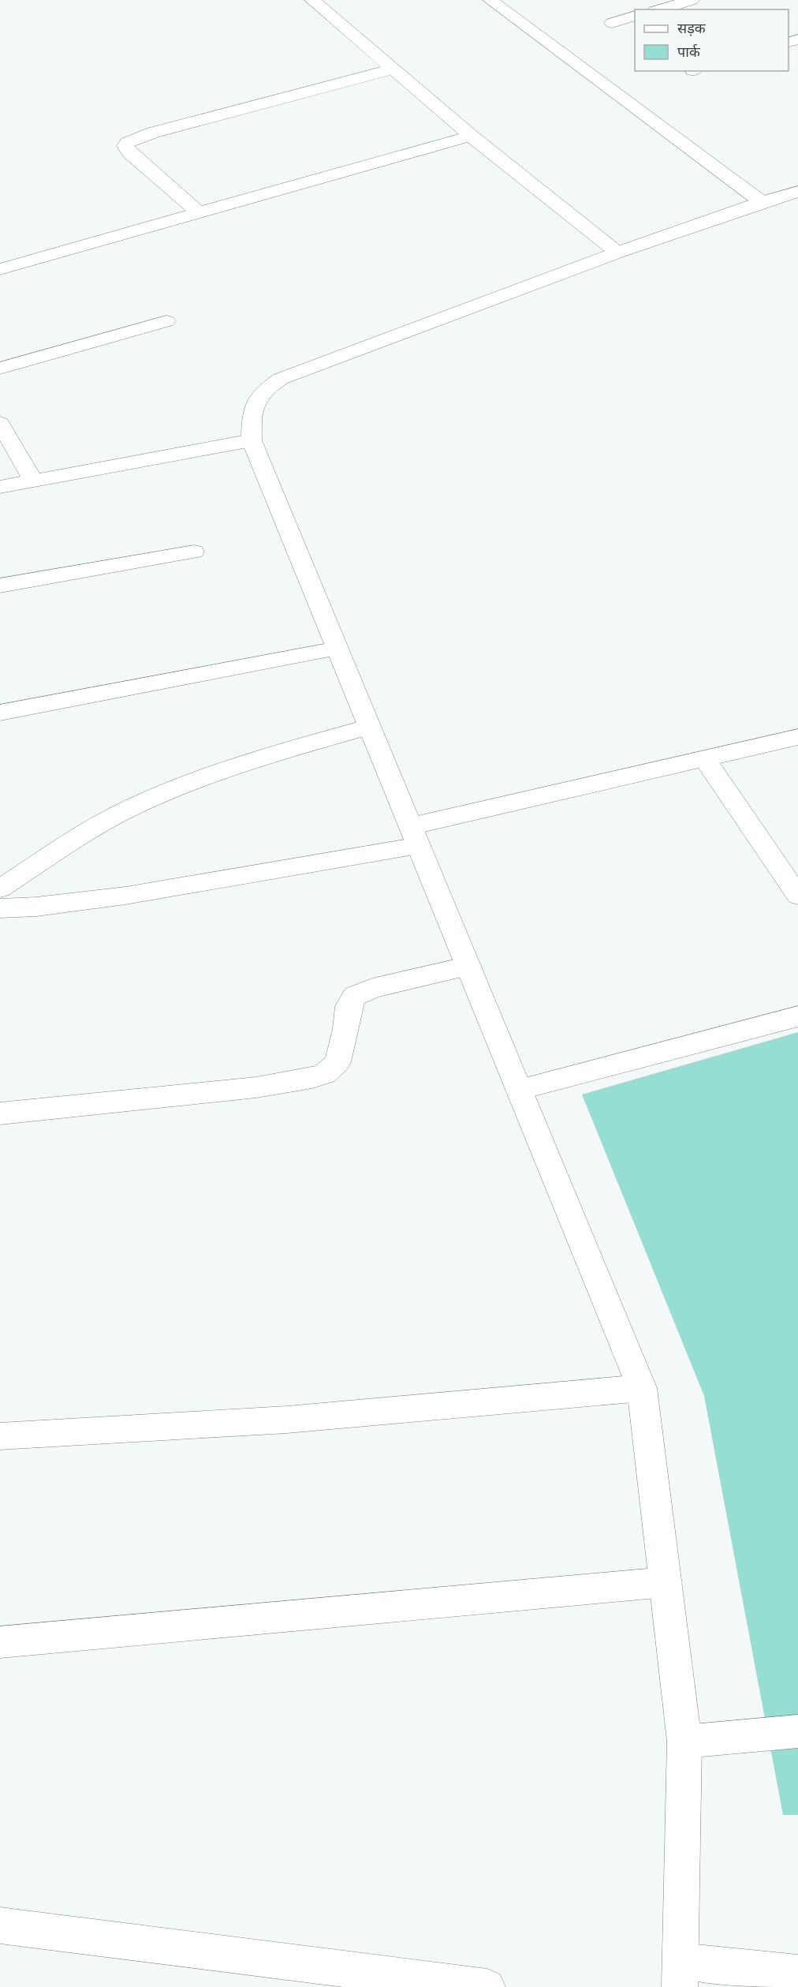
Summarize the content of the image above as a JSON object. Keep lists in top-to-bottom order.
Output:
{
  "legend": ["सड़क", "पार्क"]
}
